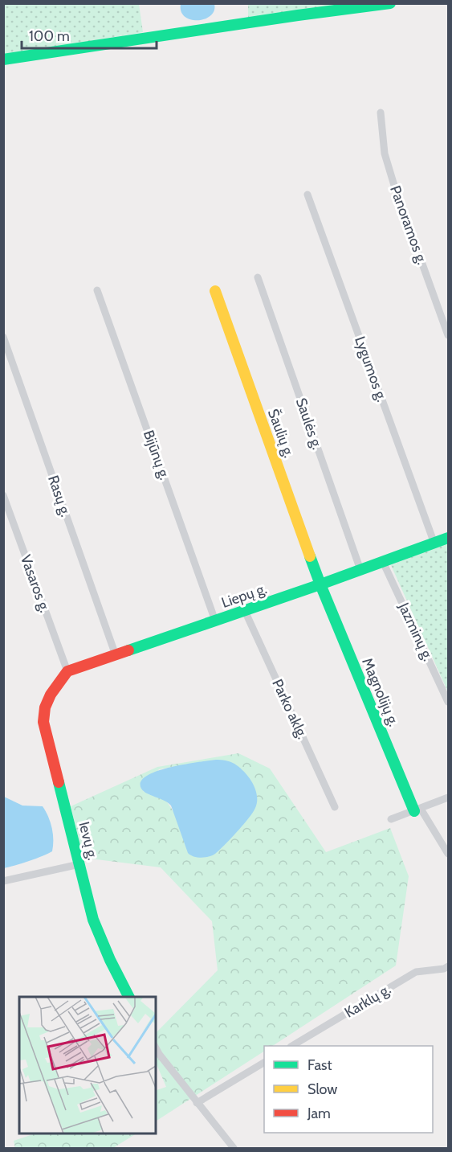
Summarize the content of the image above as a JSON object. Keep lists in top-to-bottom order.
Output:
{
  "streets": {
    "street": [
      "Panoramos g.",
      "Lygumos g.",
      "Saulės g.",
      "Šaulių g.",
      "Bijūnų g.",
      "Rasų g.",
      "Vasaros g.",
      "Liepų g.",
      "Jazminų g.",
      "Magnolijų g.",
      "Parko aklg.",
      "Ievų g.",
      "Karklų g."
    ]
  },
  "crossings": [
    ["Lygumos g.", "Liepų g."],
    ["Saulės g.", "Liepų g."],
    ["Šaulių g.", "Liepų g."],
    ["Šaulių g.", "Magnolijų g."],
    ["Bijūnų g.", "Liepų g."],
    ["Rasų g.", "Liepų g."],
    ["Vasaros g.", "Liepų g."],
    ["Vasaros g.", "Ievų g."],
    ["Liepų g.", "Jazminų g."],
    ["Liepų g.", "Magnolijų g."],
    ["Liepų g.", "Parko aklg."],
    ["Liepų g.", "Ievų g."]
  ],
  "legend": ["Fast", "Slow", "Jam"],
  "scale_bar": "100 m"
}
